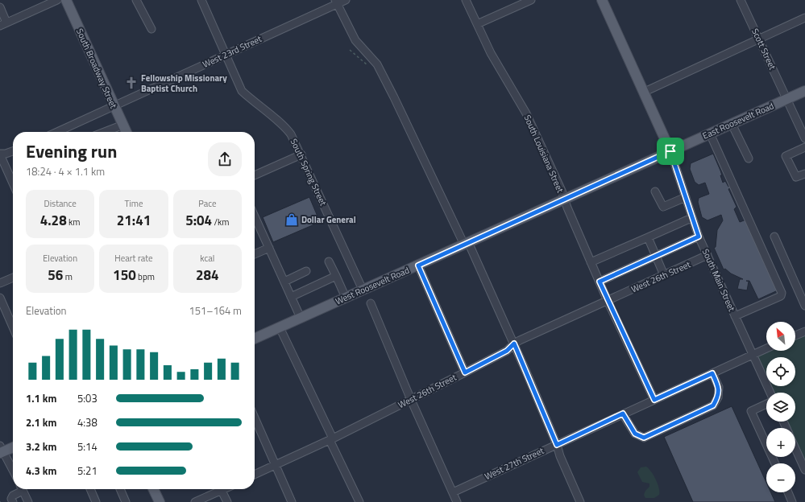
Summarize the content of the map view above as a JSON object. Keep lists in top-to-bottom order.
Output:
{
  "streets": {
    "main road": [
      "South Broadway Street",
      "East Roosevelt Road",
      "South Main Street",
      "West Roosevelt Road"
    ],
    "street": [
      "Scott Street",
      "West 23rd Street",
      "South Louisiana Street",
      "South Spring Street",
      "West 26th Street",
      "West 27th Street"
    ]
  },
  "crossings": [
    ["Scott Street", "East Roosevelt Road"],
    ["West 23rd Street", "South Broadway Street"],
    ["West 23rd Street", "South Spring Street"],
    ["East Roosevelt Road", "South Main Street"],
    ["East Roosevelt Road", "West Roosevelt Road"],
    ["South Louisiana Street", "West 26th Street"],
    ["South Louisiana Street", "West Roosevelt Road"],
    ["South Louisiana Street", "West 27th Street"],
    ["South Spring Street", "West Roosevelt Road"],
    ["West 26th Street", "South Main Street"],
    ["South Main Street", "West Roosevelt Road"],
    ["South Main Street", "West 27th Street"]
  ],
  "places": {
    "church": ["Fellowship Missionary Baptist Church"],
    "shop": ["Dollar General"]
  },
  "north": "top left",
  "page": {
    "heading": ["Evening run", "18:24 · 4 × 1.1 km"],
    "stats": [
      ["Distance", "4.28 km"],
      ["Time", "21:41"],
      ["Pace", "5:04 /km"],
      ["Elevation", "56 m"],
      ["Heart rate", "150 bpm"],
      ["kcal", "284"]
    ],
    "chart": ["Elevation", "151–164 m"],
    "map_buttons": ["+", "−"],
    "list": [
      {
        "name": "1.1 km",
        "note": "5:03"
      },
      {
        "name": "2.1 km",
        "note": "4:38"
      },
      {
        "name": "3.2 km",
        "note": "5:14"
      },
      {
        "name": "4.3 km",
        "note": "5:21"
      }
    ]
  }
}
